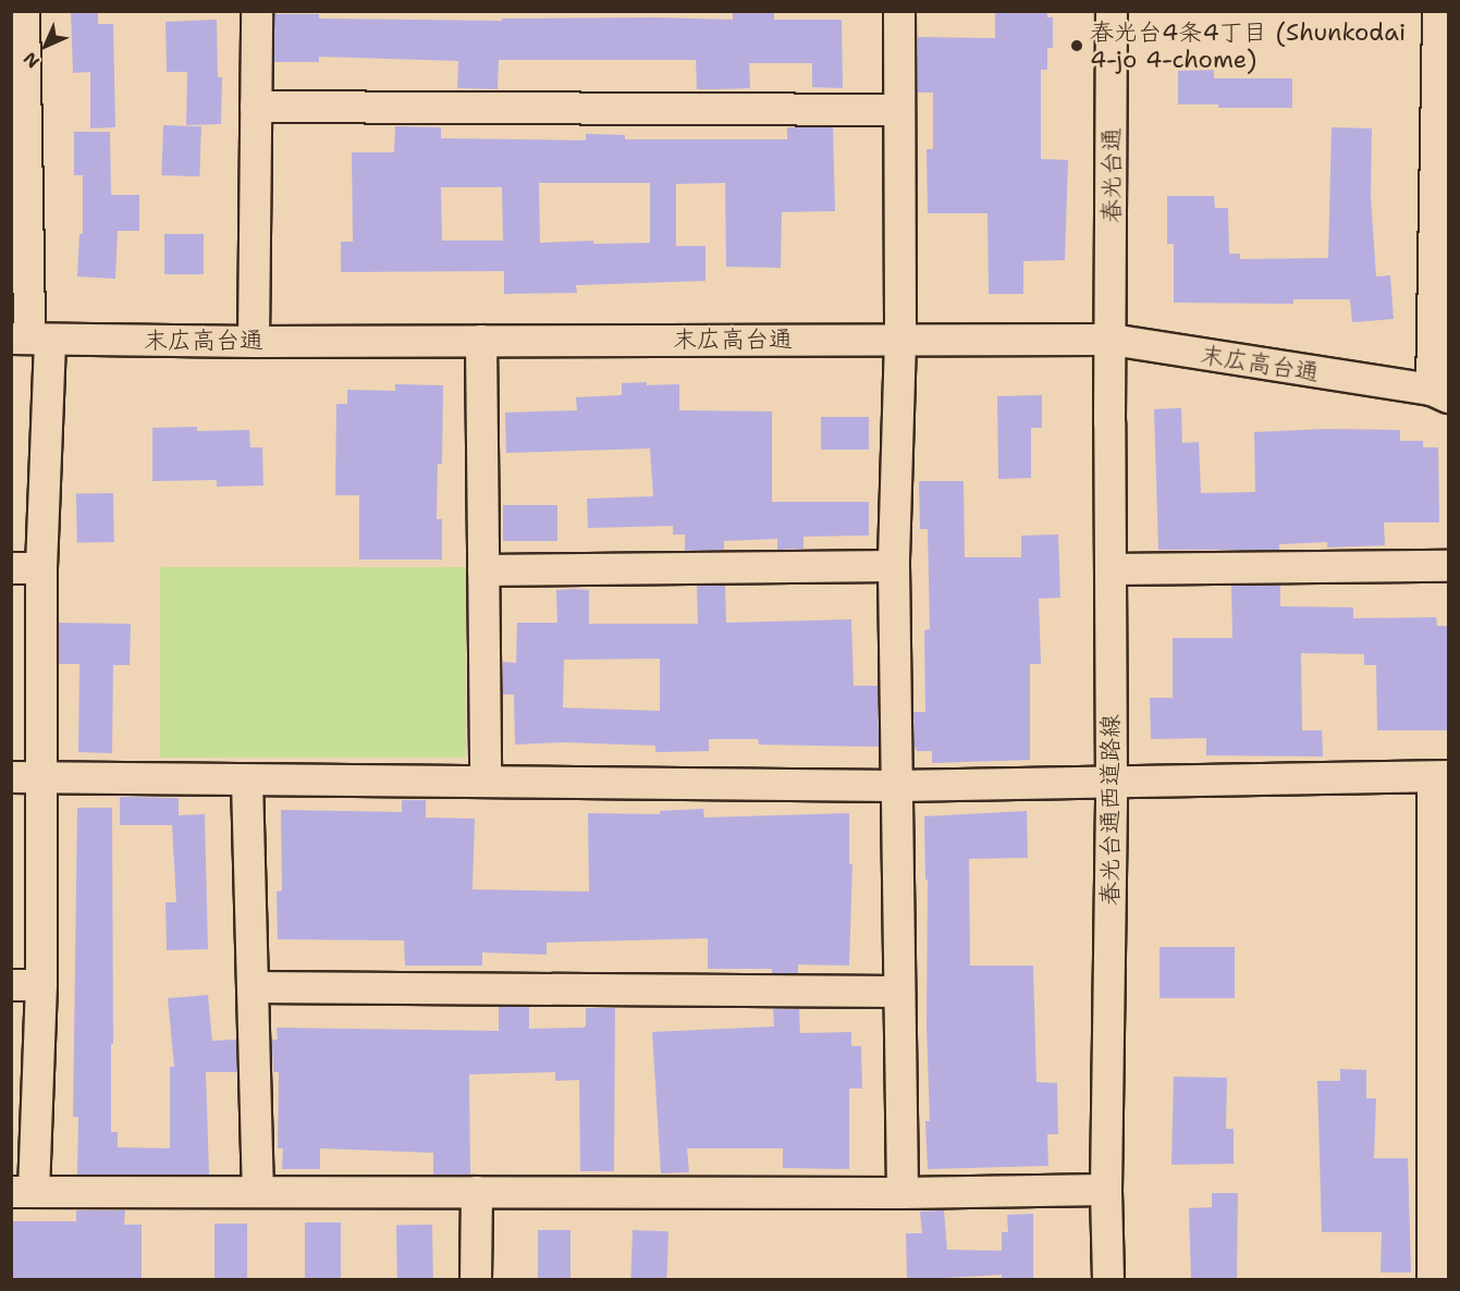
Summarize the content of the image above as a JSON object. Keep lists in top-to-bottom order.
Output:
{
  "streets": {
    "street": ["春光台通", "末広高台通", "春光台通西道路線"]
  },
  "crossings": [
    ["春光台通", "末広高台通"],
    ["春光台通", "春光台通西道路線"],
    ["末広高台通", "春光台通西道路線"]
  ],
  "places": ["春光台4条4丁目 (Shunkodai 4-jo 4-chome)"],
  "north": "bottom left"
}
